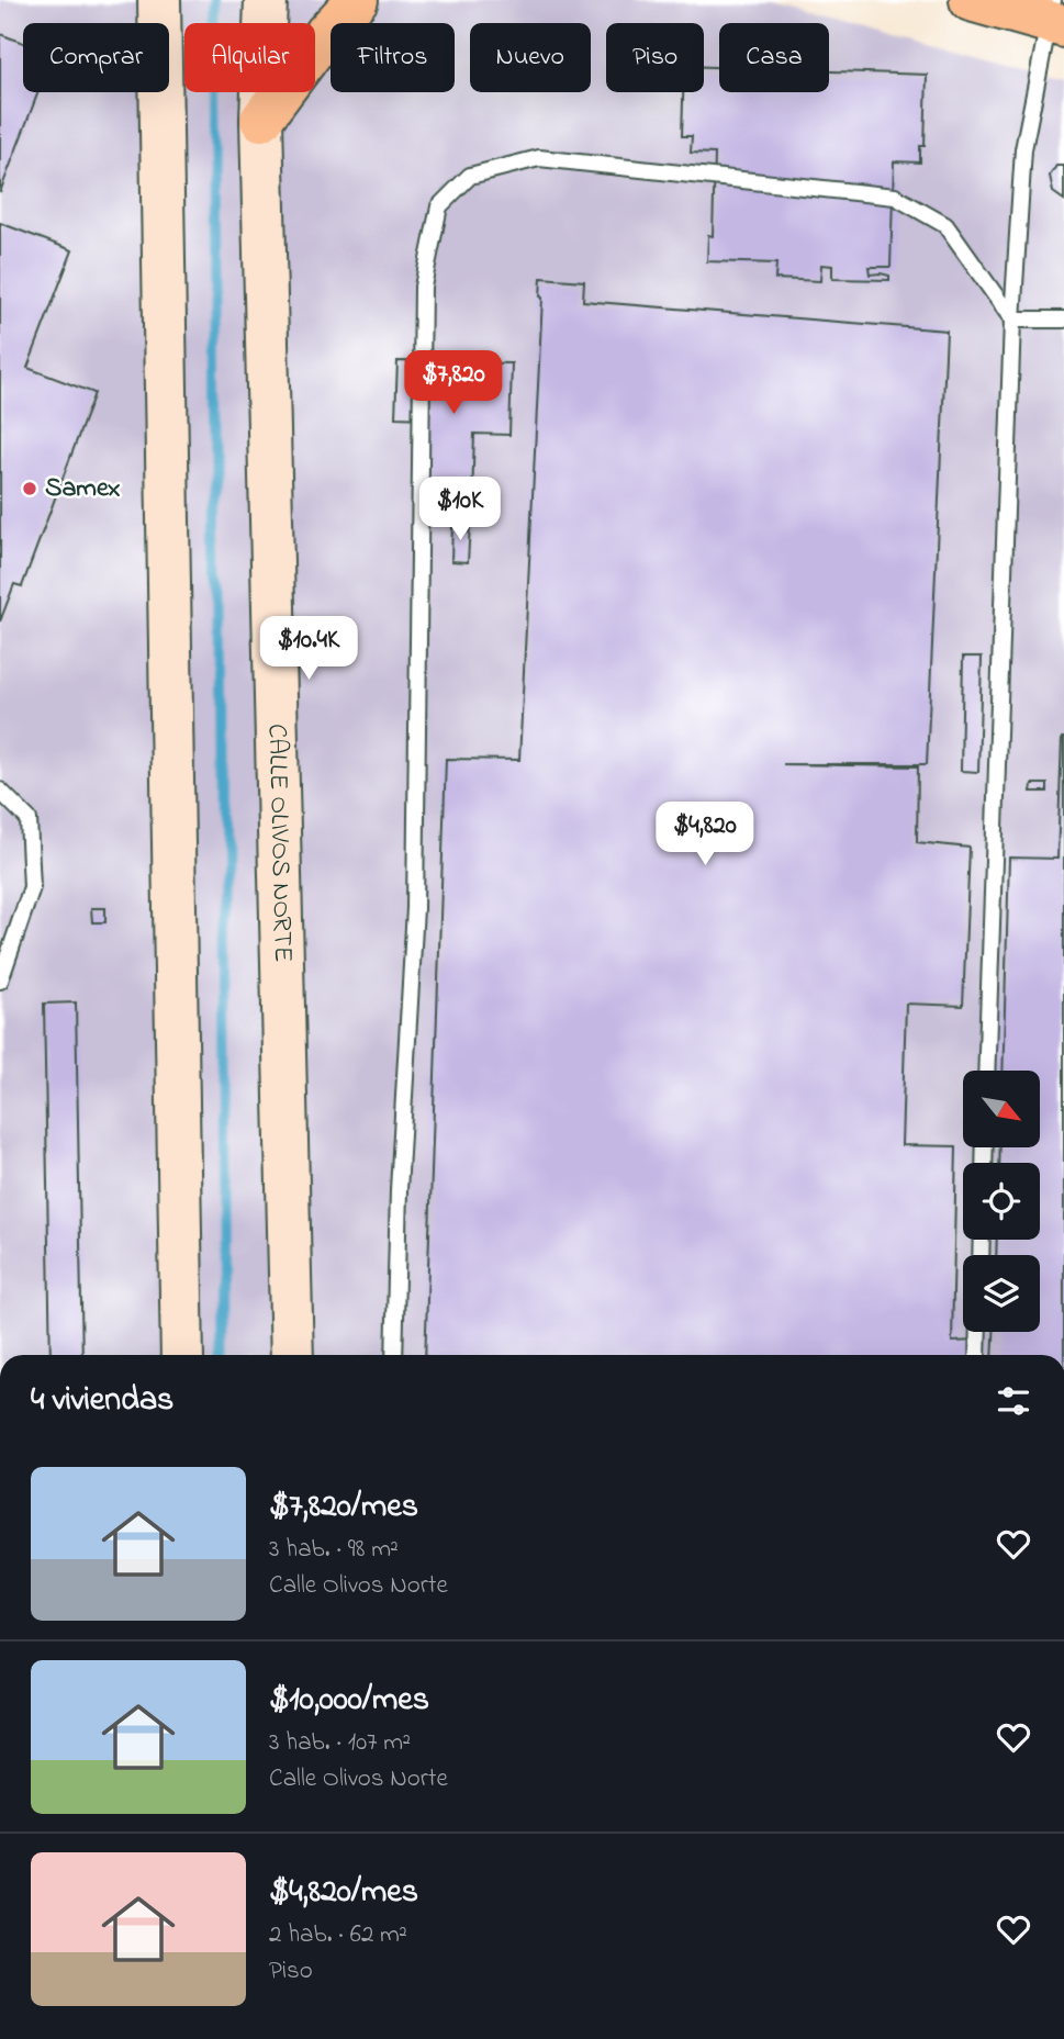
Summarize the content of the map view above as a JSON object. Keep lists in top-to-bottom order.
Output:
{
  "streets": {
    "main road": ["CALLE OLIVOS NORTE"]
  },
  "places": ["Samex"],
  "north": "bottom right",
  "page": {
    "chip": [
      "Comprar",
      "Alquilar",
      "Filtros",
      "Nuevo",
      "Piso",
      "Casa"
    ],
    "price": [
      "$7,820",
      "$10K",
      "$10.4K",
      "$4,820"
    ],
    "heading": "4 viviendas",
    "list": [
      {
        "name": "$7,820/mes",
        "note": "3 hab. · 98 m² · Calle Olivos Norte"
      },
      {
        "name": "$10,000/mes",
        "note": "3 hab. · 107 m² · Calle Olivos Norte"
      },
      {
        "name": "$4,820/mes",
        "note": "2 hab. · 62 m² · Piso"
      }
    ]
  }
}
